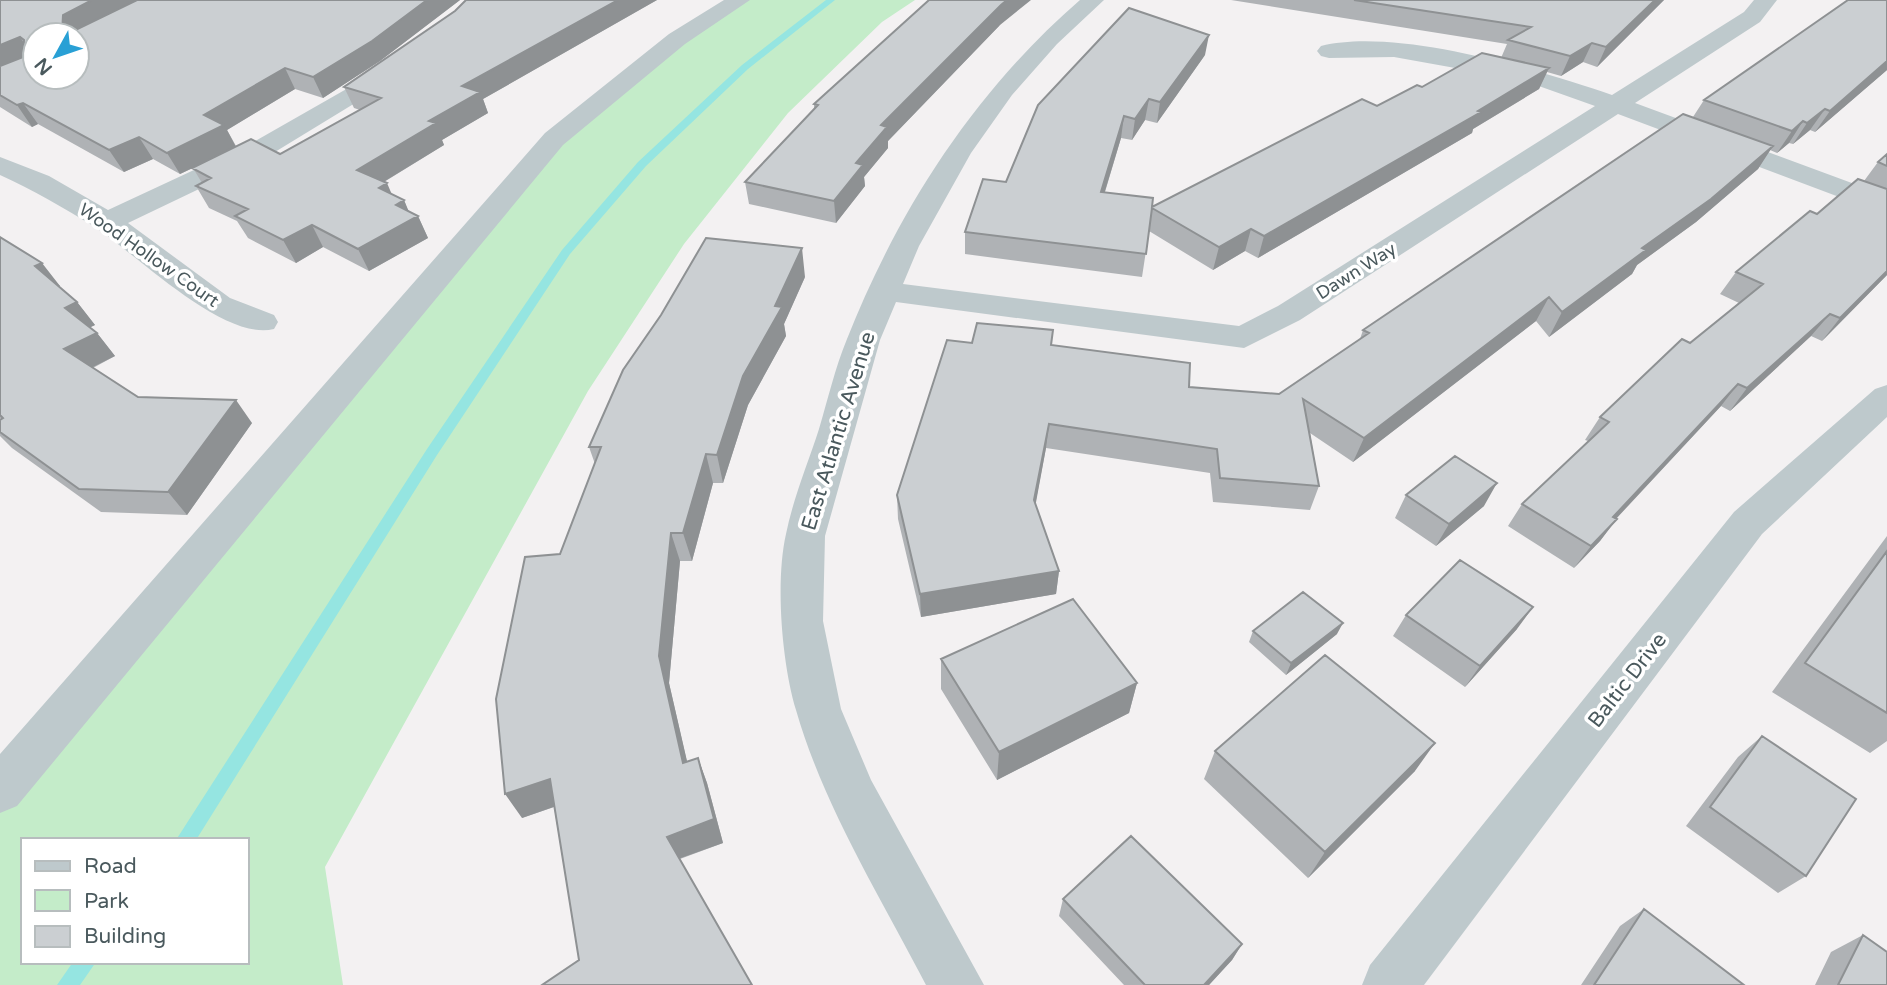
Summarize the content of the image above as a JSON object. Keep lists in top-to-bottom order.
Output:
{
  "streets": {
    "street": [
      "Wood Hollow Court",
      "Dawn Way",
      "East Atlantic Avenue",
      "Baltic Drive"
    ]
  },
  "crossings": [
    ["Dawn Way", "East Atlantic Avenue"]
  ],
  "legend": ["Road", "Park", "Building"],
  "north": "bottom left"
}
